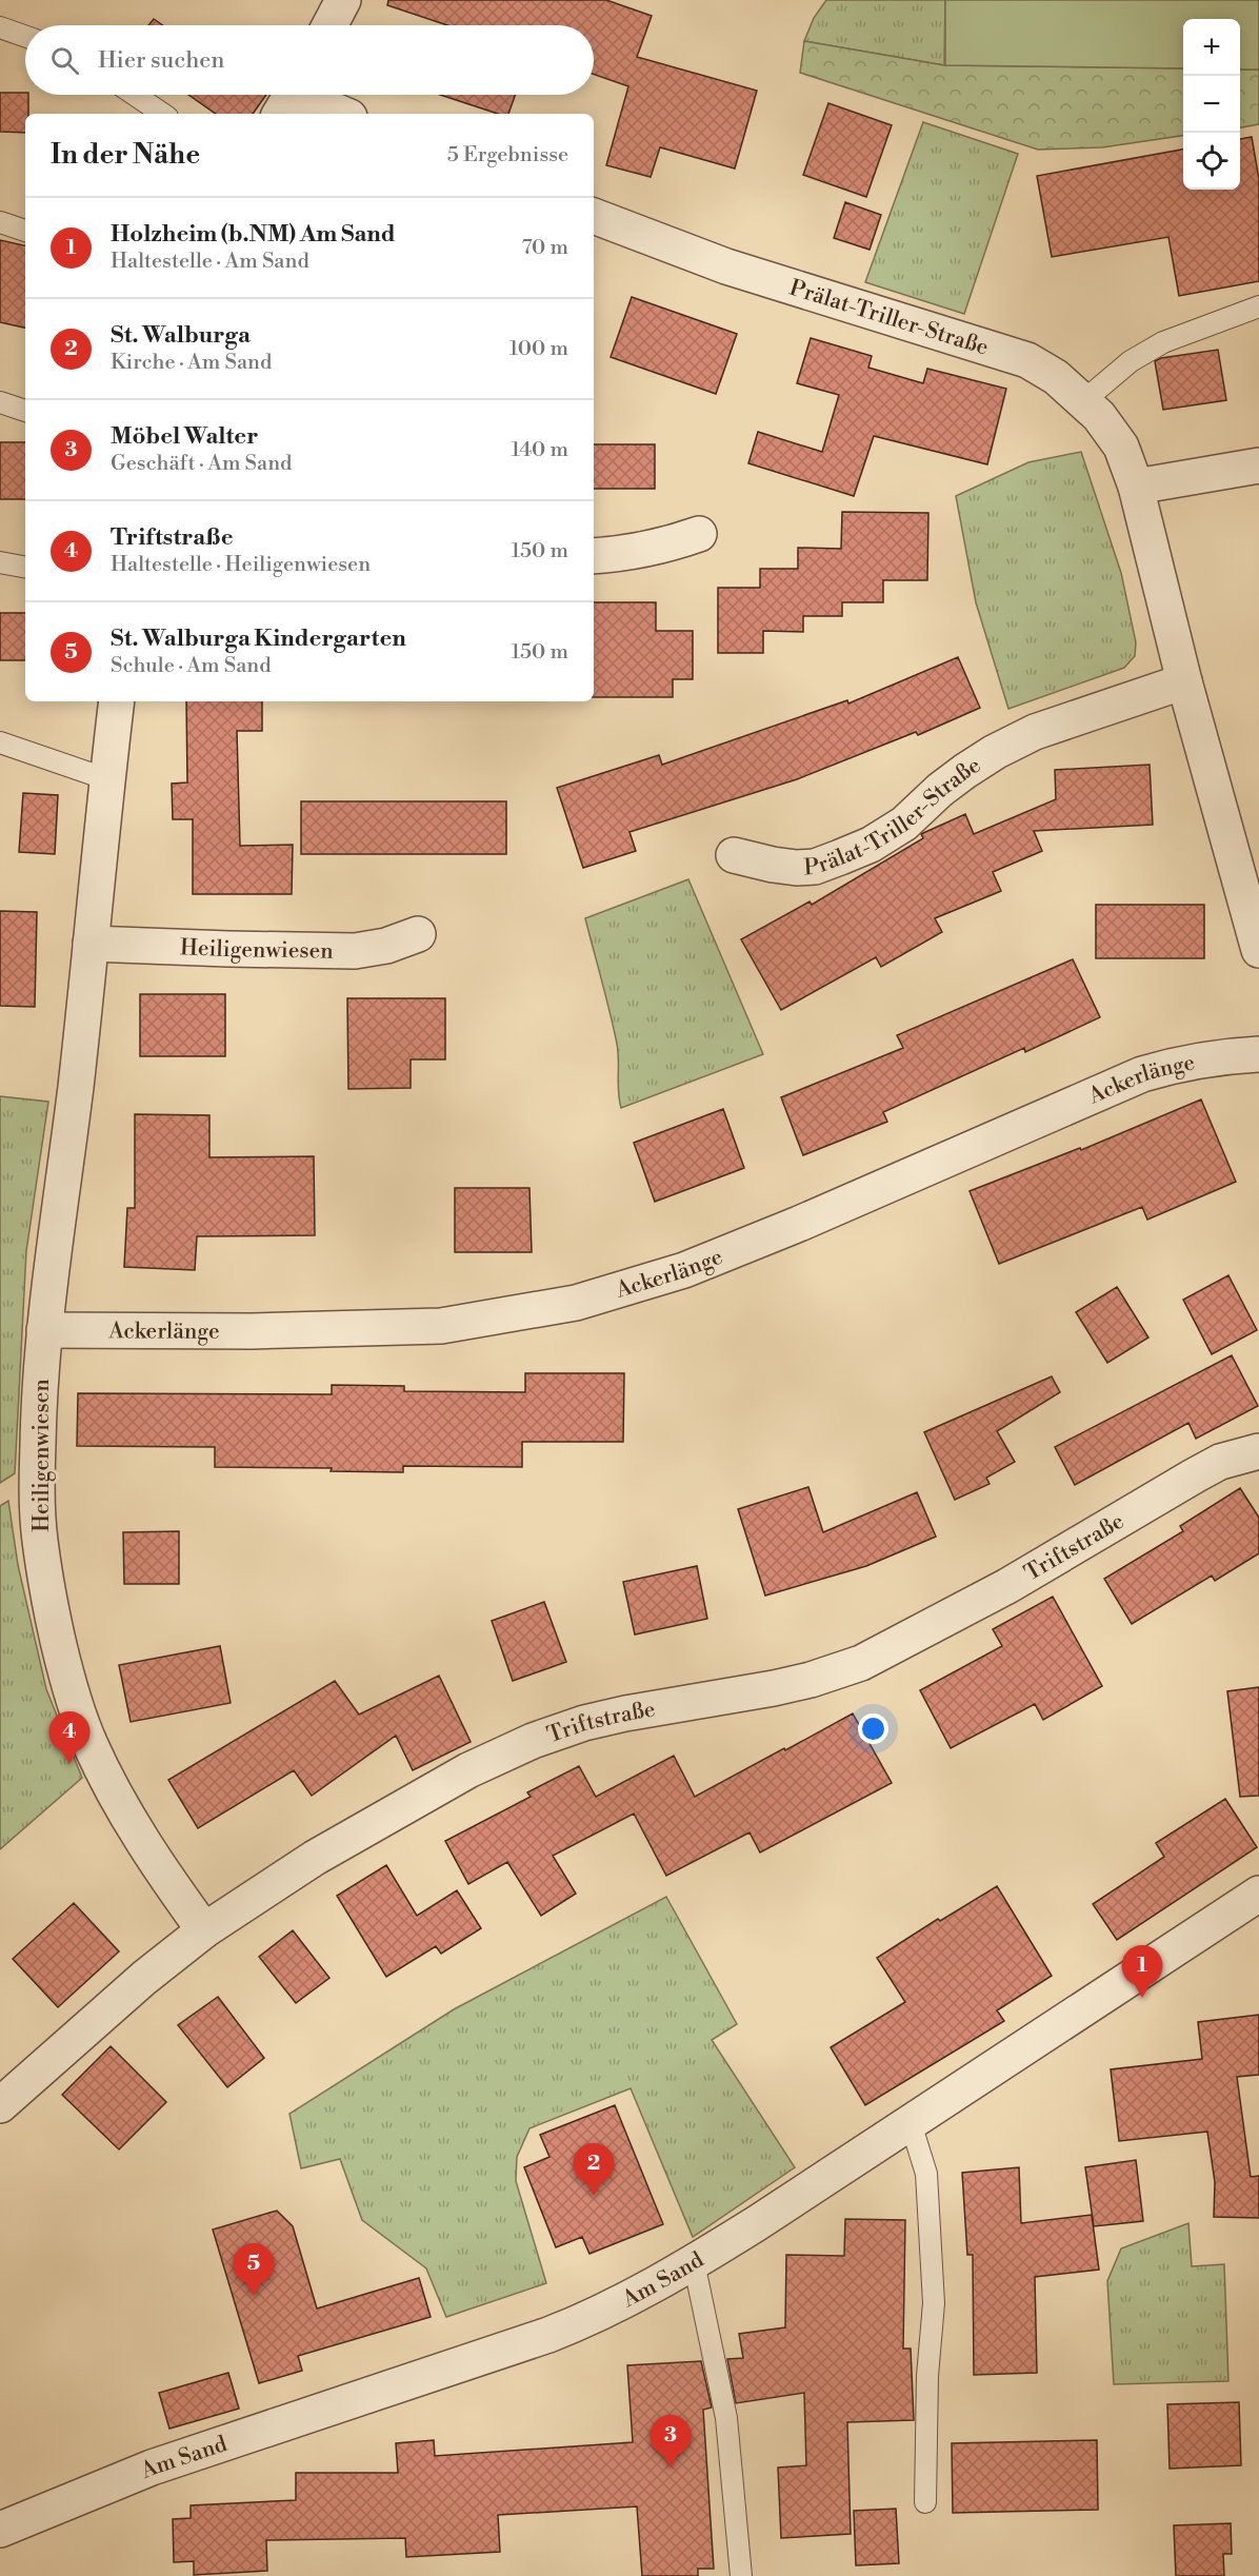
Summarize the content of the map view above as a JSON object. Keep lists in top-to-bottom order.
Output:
{
  "streets": {
    "street": [
      "Prälat-Triller-Straße",
      "Heiligenwiesen",
      "Ackerlänge",
      "Triftstraße",
      "Am Sand"
    ]
  },
  "crossings": [
    ["Heiligenwiesen", "Ackerlänge"],
    ["Heiligenwiesen", "Triftstraße"]
  ],
  "page": {
    "map_buttons": ["+", "−"],
    "search": "Hier suchen",
    "heading": ["In der Nähe", "5 Ergebnisse"],
    "list": [
      {
        "mark": "1",
        "name": "Holzheim (b.NM) Am Sand",
        "note": "Haltestelle · Am Sand",
        "value": "70 m"
      },
      {
        "mark": "2",
        "name": "St. Walburga",
        "note": "Kirche · Am Sand",
        "value": "100 m"
      },
      {
        "mark": "3",
        "name": "Möbel Walter",
        "note": "Geschäft · Am Sand",
        "value": "140 m"
      },
      {
        "mark": "4",
        "name": "Triftstraße",
        "note": "Haltestelle · Heiligenwiesen",
        "value": "150 m"
      },
      {
        "mark": "5",
        "name": "St. Walburga Kindergarten",
        "note": "Schule · Am Sand",
        "value": "150 m"
      }
    ],
    "pins": [
      "4",
      "1",
      "2",
      "5",
      "3"
    ]
  }
}
